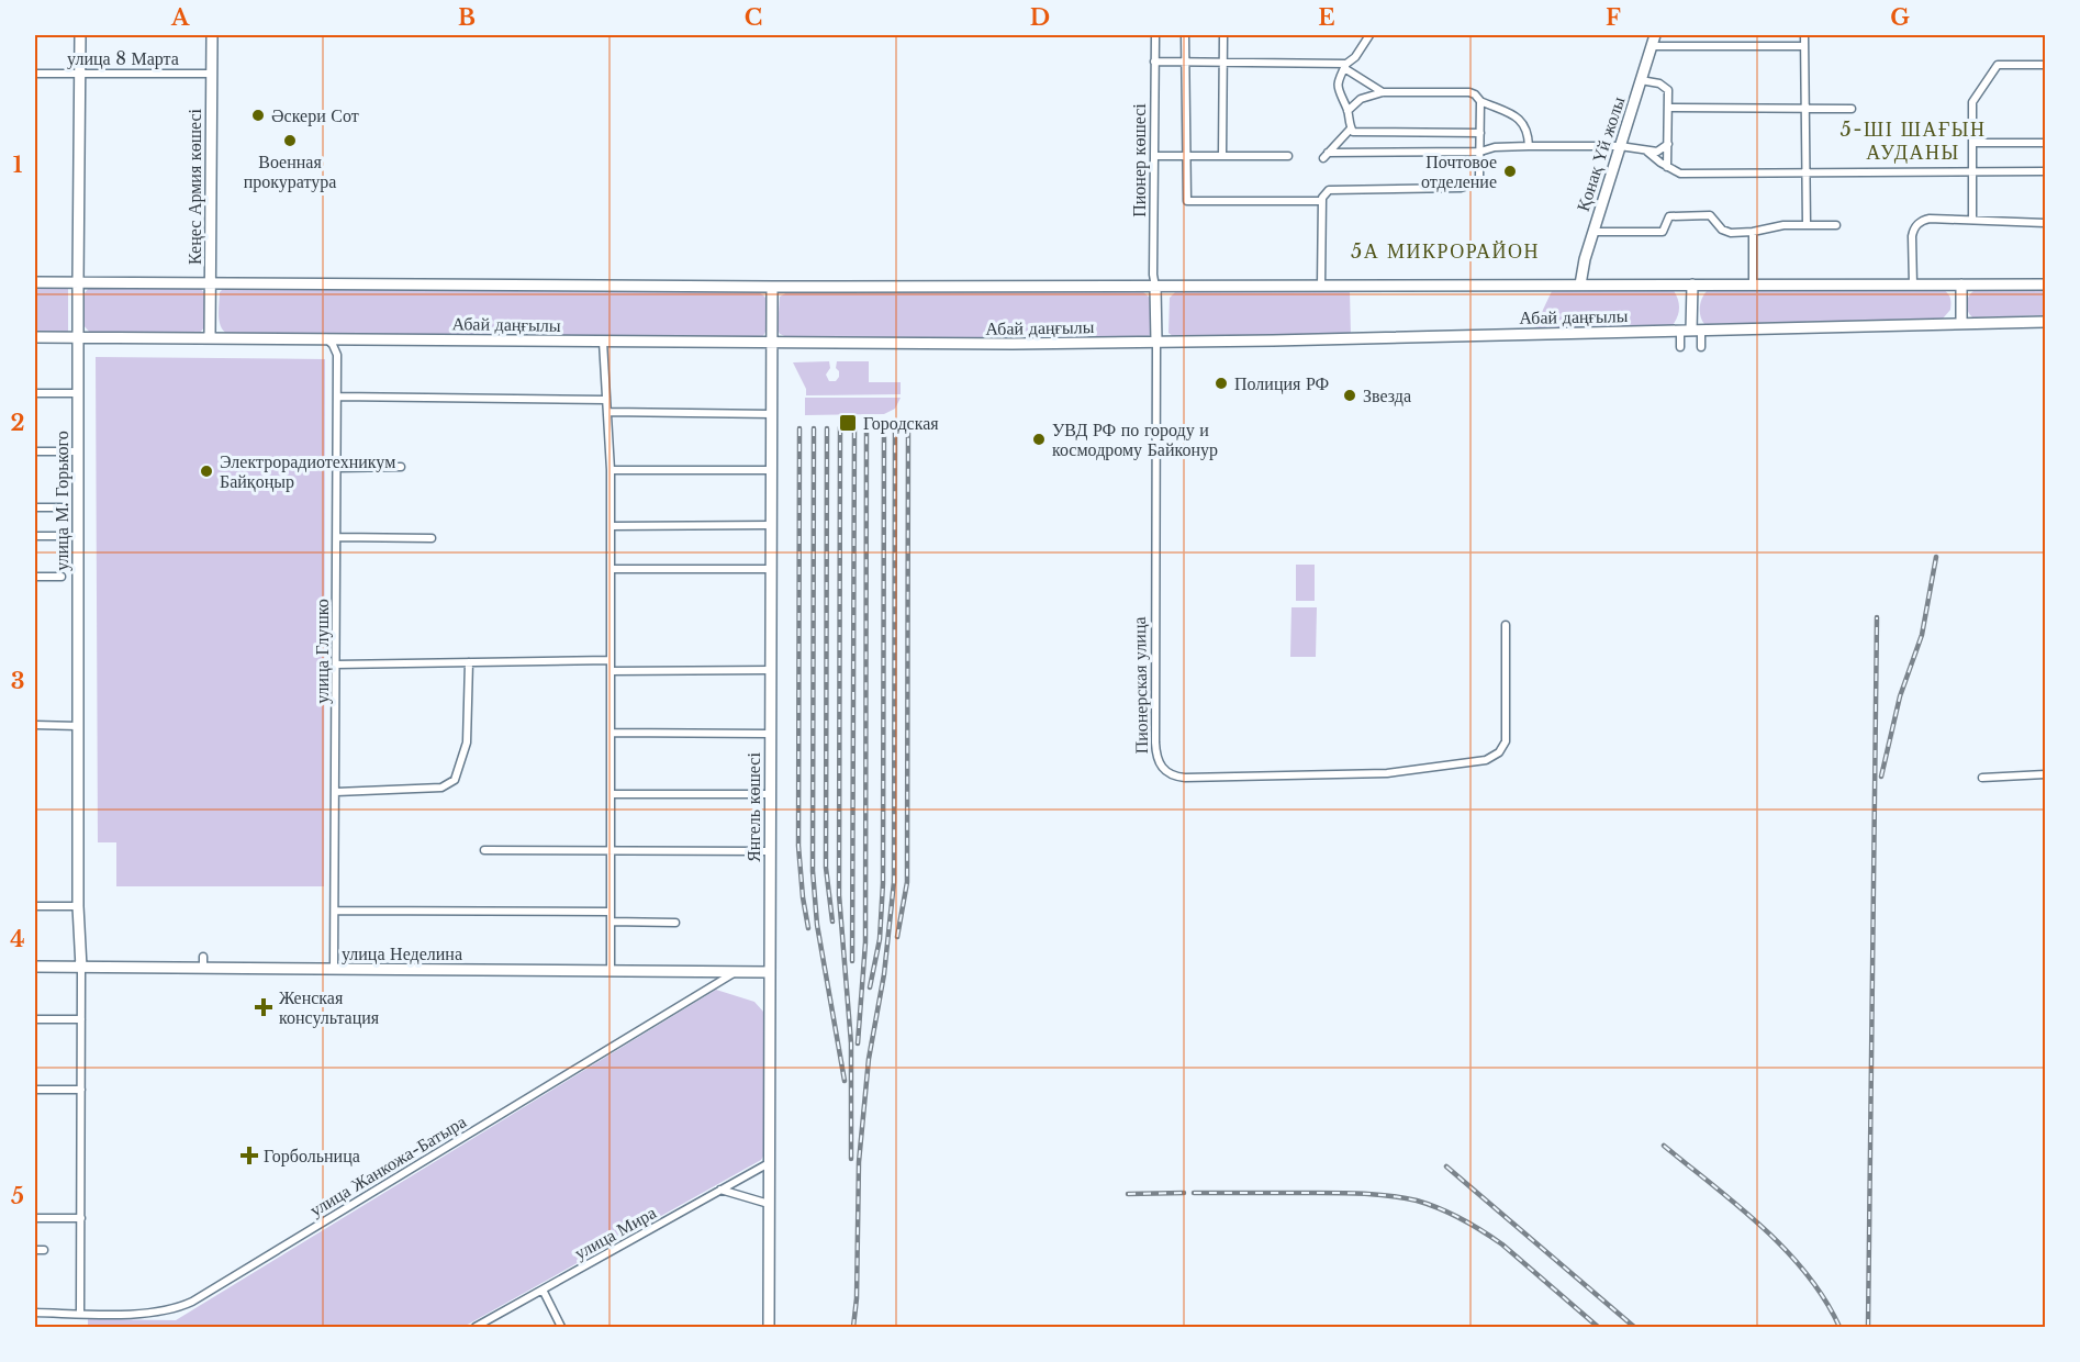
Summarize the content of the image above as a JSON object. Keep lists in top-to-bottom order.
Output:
{
  "streets": {
    "main road": [
      "Қонақ Үй жолы",
      "Кеңес Армия көшесі",
      "Абай даңғылы",
      "улица М. Горького",
      "Пионерская улица",
      "Янгель көшесі",
      "улица Неделина"
    ],
    "street": [
      "улица 8 Марта",
      "Пионер көшесі",
      "улица Глушко",
      "улица Жанкожа-Батыра",
      "улица Мира"
    ]
  },
  "crossings": [
    ["улица 8 Марта", "Кеңес Армия көшесі"],
    ["улица 8 Марта", "улица М. Горького"],
    ["Қонақ Үй жолы", "Абай даңғылы"],
    ["Пионер көшесі", "Абай даңғылы"],
    ["Пионер көшесі", "Пионерская улица"],
    ["Кеңес Армия көшесі", "Абай даңғылы"],
    ["Абай даңғылы", "улица М. Горького"],
    ["Абай даңғылы", "улица Глушко"],
    ["Абай даңғылы", "Пионерская улица"],
    ["Абай даңғылы", "Янгель көшесі"],
    ["улица М. Горького", "улица Неделина"],
    ["улица Глушко", "улица Неделина"],
    ["Янгель көшесі", "улица Неделина"],
    ["Янгель көшесі", "улица Мира"],
    ["улица Неделина", "улица Жанкожа-Батыра"]
  ],
  "districts": ["5-ШІ ШАҒЫН АУДАНЫ", "5А МИКРОРАЙОН"],
  "places": {
    "other": [
      "Әскери Сот",
      "Военная прокуратура",
      "Почтовое отделение",
      "Полиция РФ",
      "Звезда",
      "УВД РФ по городу и космодрому Байконур",
      "Электрорадиотехникум Байқоңыр"
    ],
    "transit": ["Городская"],
    "health": ["Женская консультация", "Горбольница"]
  },
  "grid": {
    "columns": [
      "A",
      "B",
      "C",
      "D",
      "E",
      "F",
      "G"
    ],
    "rows": [
      "1",
      "2",
      "3",
      "4",
      "5"
    ]
  }
}
